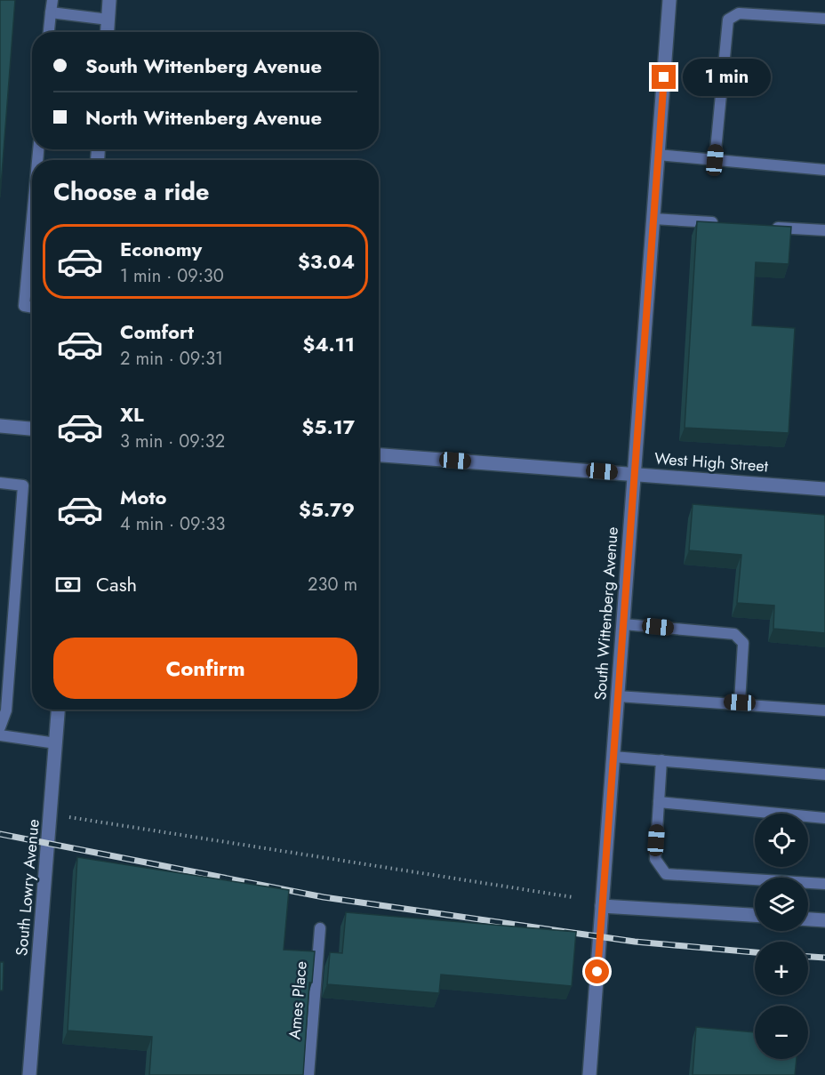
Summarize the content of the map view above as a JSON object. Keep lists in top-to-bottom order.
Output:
{
  "streets": {
    "street": ["West High Street", "South Wittenberg Avenue", "South Lowry Avenue"],
    "lane": ["Ames Place"]
  },
  "crossings": [
    ["West High Street", "South Wittenberg Avenue"]
  ],
  "page": {
    "banner": ["South Wittenberg Avenue", "North Wittenberg Avenue"],
    "bubble": "1 min",
    "heading": "Choose a ride",
    "list": [
      {
        "name": "Economy",
        "note": "1 min · 09:30",
        "value": "$3.04"
      },
      {
        "name": "Comfort",
        "note": "2 min · 09:31",
        "value": "$4.11"
      },
      {
        "name": "XL",
        "note": "3 min · 09:32",
        "value": "$5.17"
      },
      {
        "name": "Moto",
        "note": "4 min · 09:33",
        "value": "$5.79"
      }
    ],
    "pay": ["Cash", "230 m"],
    "buttons": "Confirm",
    "map_buttons": ["+", "−"]
  }
}
